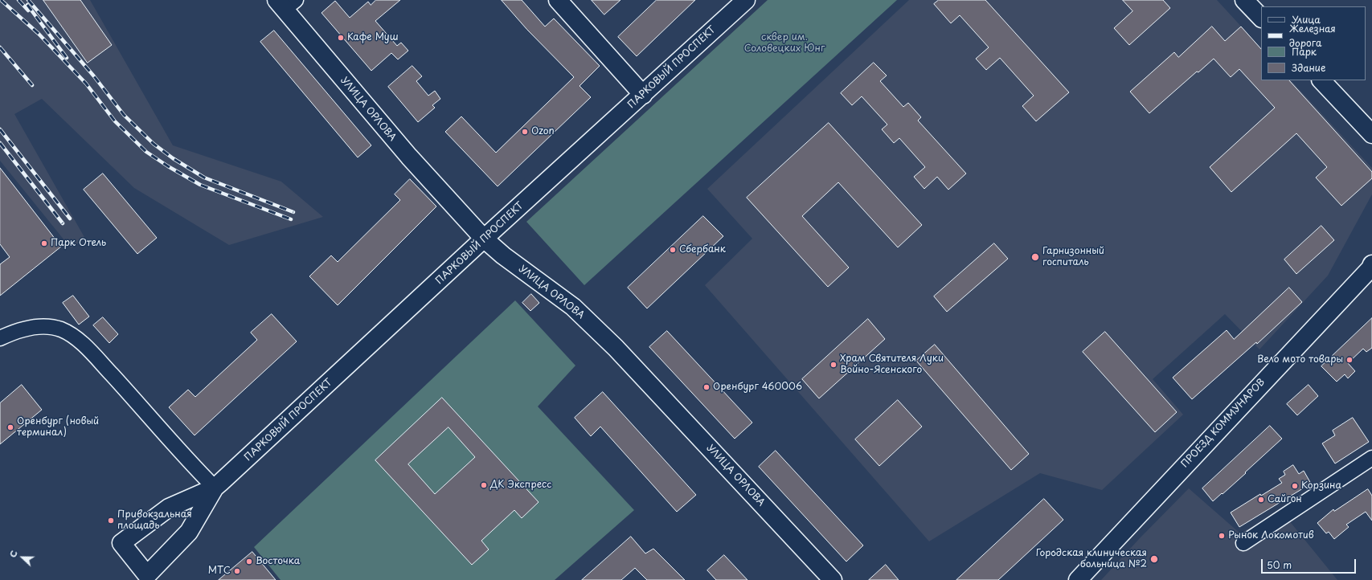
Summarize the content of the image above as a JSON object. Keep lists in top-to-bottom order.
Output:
{
  "streets": {
    "main road": ["ПАРКОВЫЙ ПРОСПЕКТ", "УЛИЦА ОРЛОВА", "ПРОЕЗД КОММУНАРОВ"]
  },
  "crossings": [
    ["ПАРКОВЫЙ ПРОСПЕКТ", "УЛИЦА ОРЛОВА"]
  ],
  "parks": ["сквер им. Соловецких Юнг"],
  "places": [
    "Кафе Муш",
    "Ozon",
    "Парк Отель",
    "Сбербанк",
    "Гарнизонный госпиталь",
    "Вело мото товары",
    "Храм Святителя Луки Войно-Ясенского",
    "Оренбург 460006",
    "Оренбург (новый терминал)",
    "ДК Экспресс",
    "Корзина",
    "Сайгон",
    "Привокзальная площадь",
    "Рынок Локомотив",
    "Городская клиническая больница №2",
    "Восточка",
    "МТС"
  ],
  "legend": [
    "Улица",
    "Железная дорога",
    "Парк",
    "Здание"
  ],
  "scale_bar": "50 m",
  "north": "left"
}
